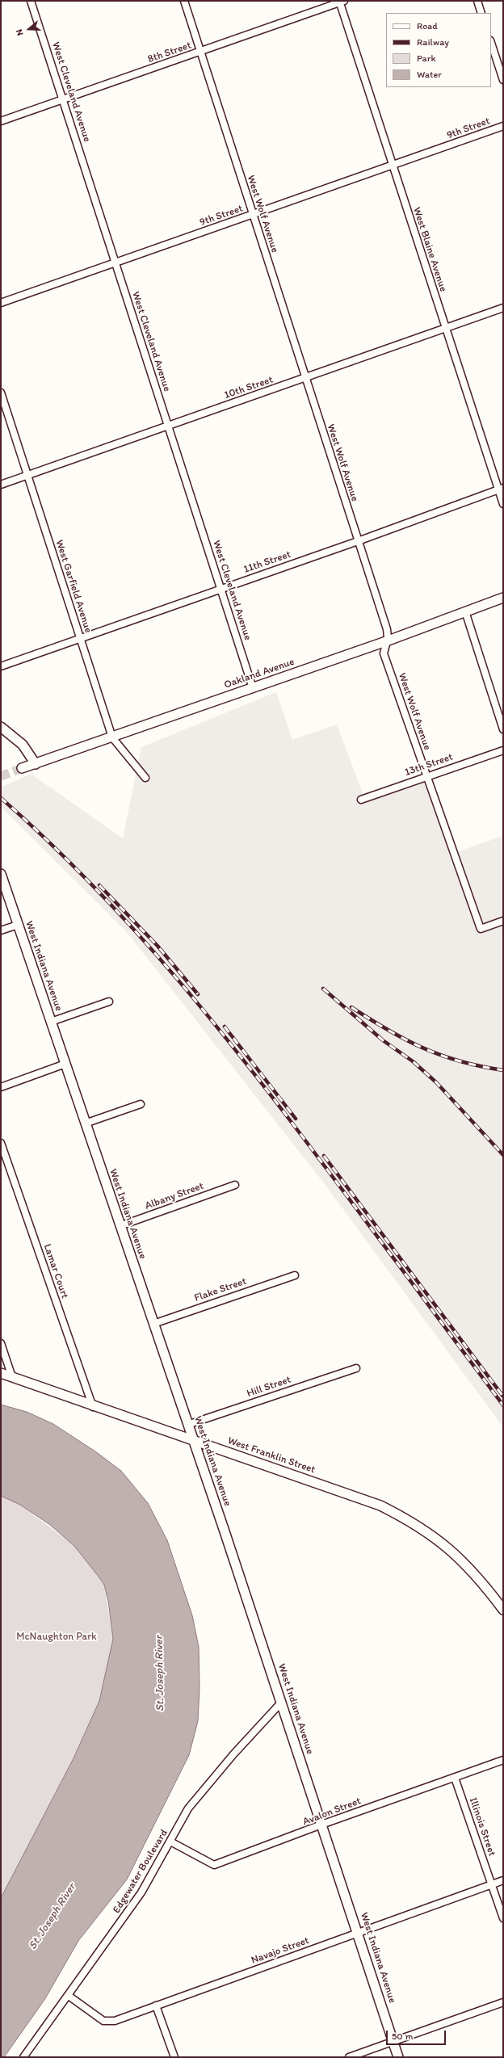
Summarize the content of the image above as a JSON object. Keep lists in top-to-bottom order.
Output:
{
  "streets": {
    "street": [
      "8th Street",
      "West Cleveland Avenue",
      "9th Street",
      "West Wolf Avenue",
      "West Blaine Avenue",
      "10th Street",
      "11th Street",
      "West Garfield Avenue",
      "Oakland Avenue",
      "13th Street",
      "West Indiana Avenue",
      "Albany Street",
      "Lamar Court",
      "Flake Street",
      "Hill Street",
      "West Franklin Street",
      "Avalon Street",
      "Illinois Street",
      "Edgewater Boulevard",
      "Navajo Street"
    ]
  },
  "crossings": [
    ["8th Street", "West Cleveland Avenue"],
    ["8th Street", "West Wolf Avenue"],
    ["8th Street", "West Blaine Avenue"],
    ["West Cleveland Avenue", "9th Street"],
    ["West Cleveland Avenue", "10th Street"],
    ["West Cleveland Avenue", "11th Street"],
    ["West Cleveland Avenue", "Oakland Avenue"],
    ["9th Street", "West Wolf Avenue"],
    ["9th Street", "West Blaine Avenue"],
    ["West Wolf Avenue", "10th Street"],
    ["West Wolf Avenue", "11th Street"],
    ["West Wolf Avenue", "Oakland Avenue"],
    ["West Wolf Avenue", "13th Street"],
    ["West Blaine Avenue", "10th Street"],
    ["West Blaine Avenue", "11th Street"],
    ["10th Street", "West Garfield Avenue"],
    ["11th Street", "West Garfield Avenue"],
    ["West Garfield Avenue", "Oakland Avenue"],
    ["West Indiana Avenue", "Albany Street"],
    ["West Indiana Avenue", "Flake Street"],
    ["West Indiana Avenue", "Hill Street"],
    ["West Indiana Avenue", "West Franklin Street"],
    ["West Indiana Avenue", "Avalon Street"],
    ["West Indiana Avenue", "Edgewater Boulevard"],
    ["West Indiana Avenue", "Navajo Street"],
    ["Lamar Court", "West Franklin Street"],
    ["Avalon Street", "Illinois Street"],
    ["Avalon Street", "Edgewater Boulevard"],
    ["Illinois Street", "Navajo Street"],
    ["Edgewater Boulevard", "Navajo Street"]
  ],
  "water": ["St. Joseph River"],
  "parks": ["McNaughton Park"],
  "legend": [
    "Road",
    "Railway",
    "Park",
    "Water"
  ],
  "scale_bar": "50 m",
  "north": "left"
}
